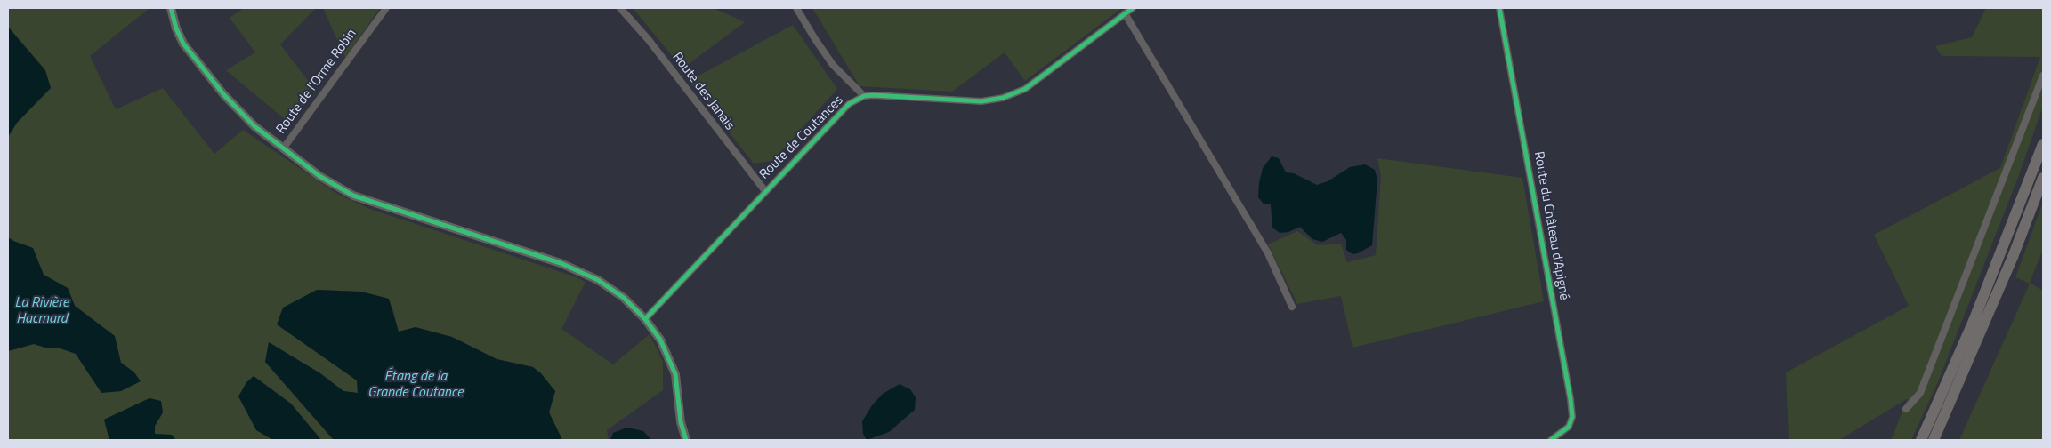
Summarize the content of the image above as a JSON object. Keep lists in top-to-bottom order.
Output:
{
  "streets": {
    "street": [
      "Route de l'Orme Robin",
      "Route des Janais",
      "Route de Coutances",
      "Route du Château d'Apigné"
    ]
  },
  "crossings": [
    ["Route des Janais", "Route de Coutances"]
  ],
  "water": ["La Rivière Hacmard", "Étang de la Grande Coutance"]
}
